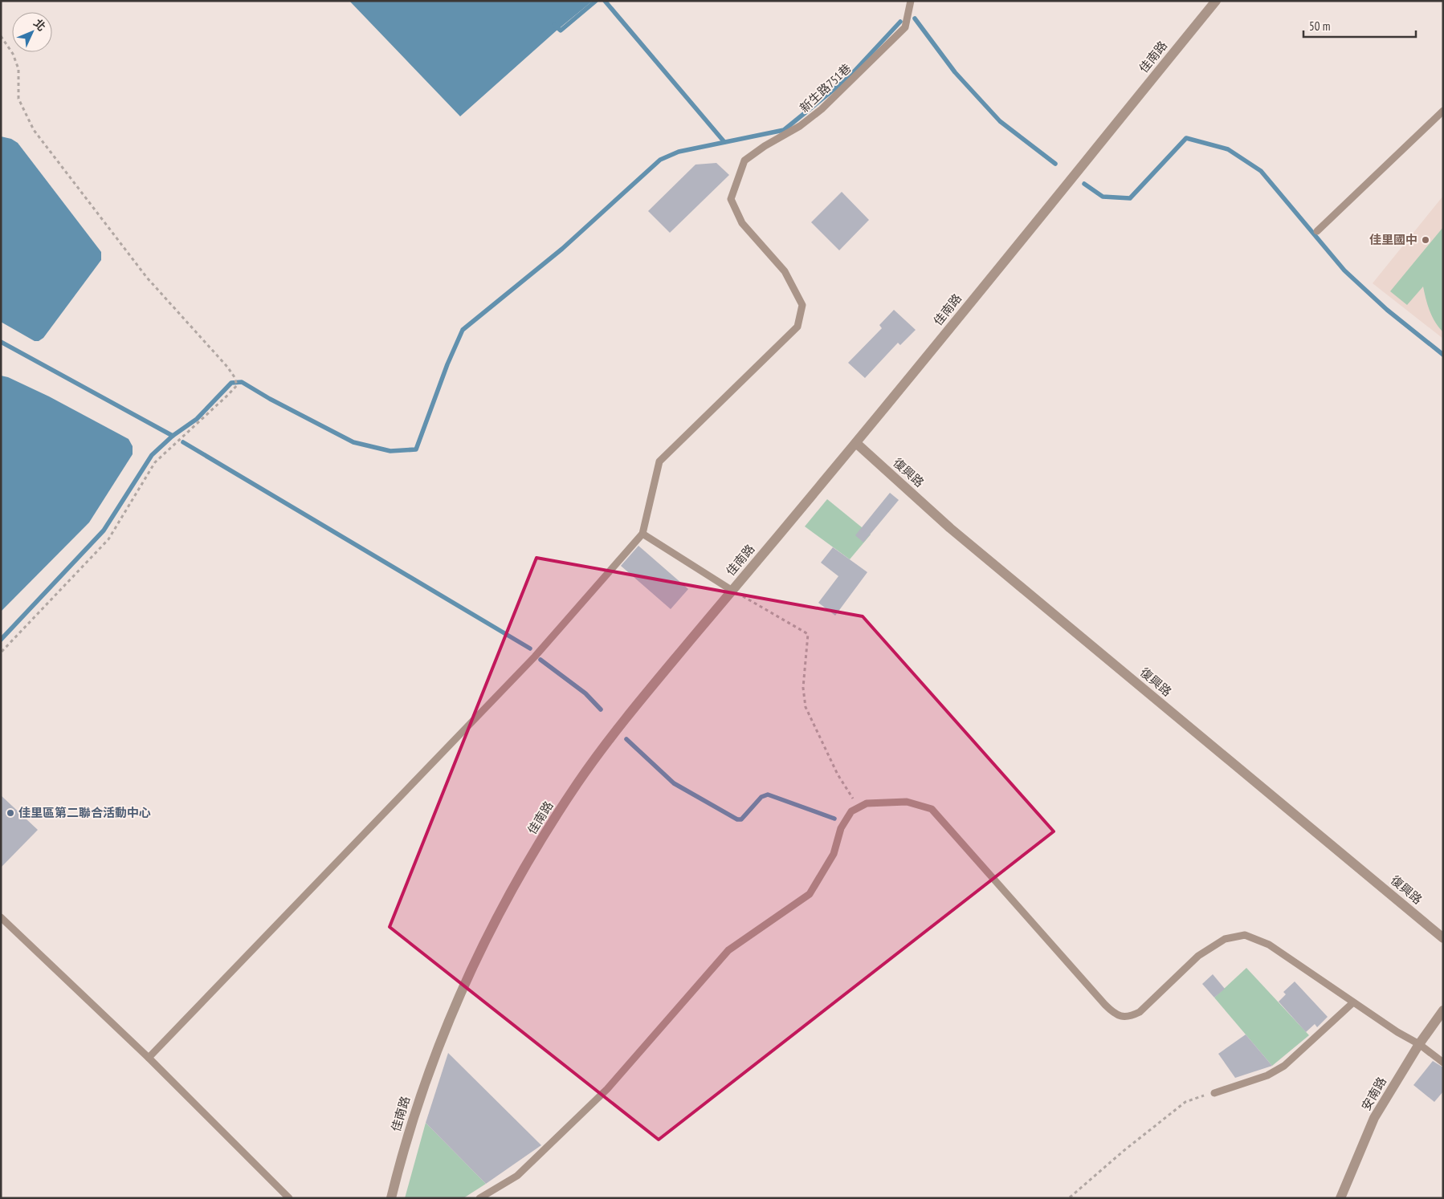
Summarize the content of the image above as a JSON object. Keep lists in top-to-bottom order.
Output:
{
  "streets": {
    "street": ["佳南路", "復興路", "安南路"],
    "lane": ["新生路751巷"]
  },
  "crossings": [
    ["佳南路", "復興路"]
  ],
  "places": ["佳里國中", "佳里區第二聯合活動中心"],
  "scale_bar": "50 m",
  "north": "top right"
}
